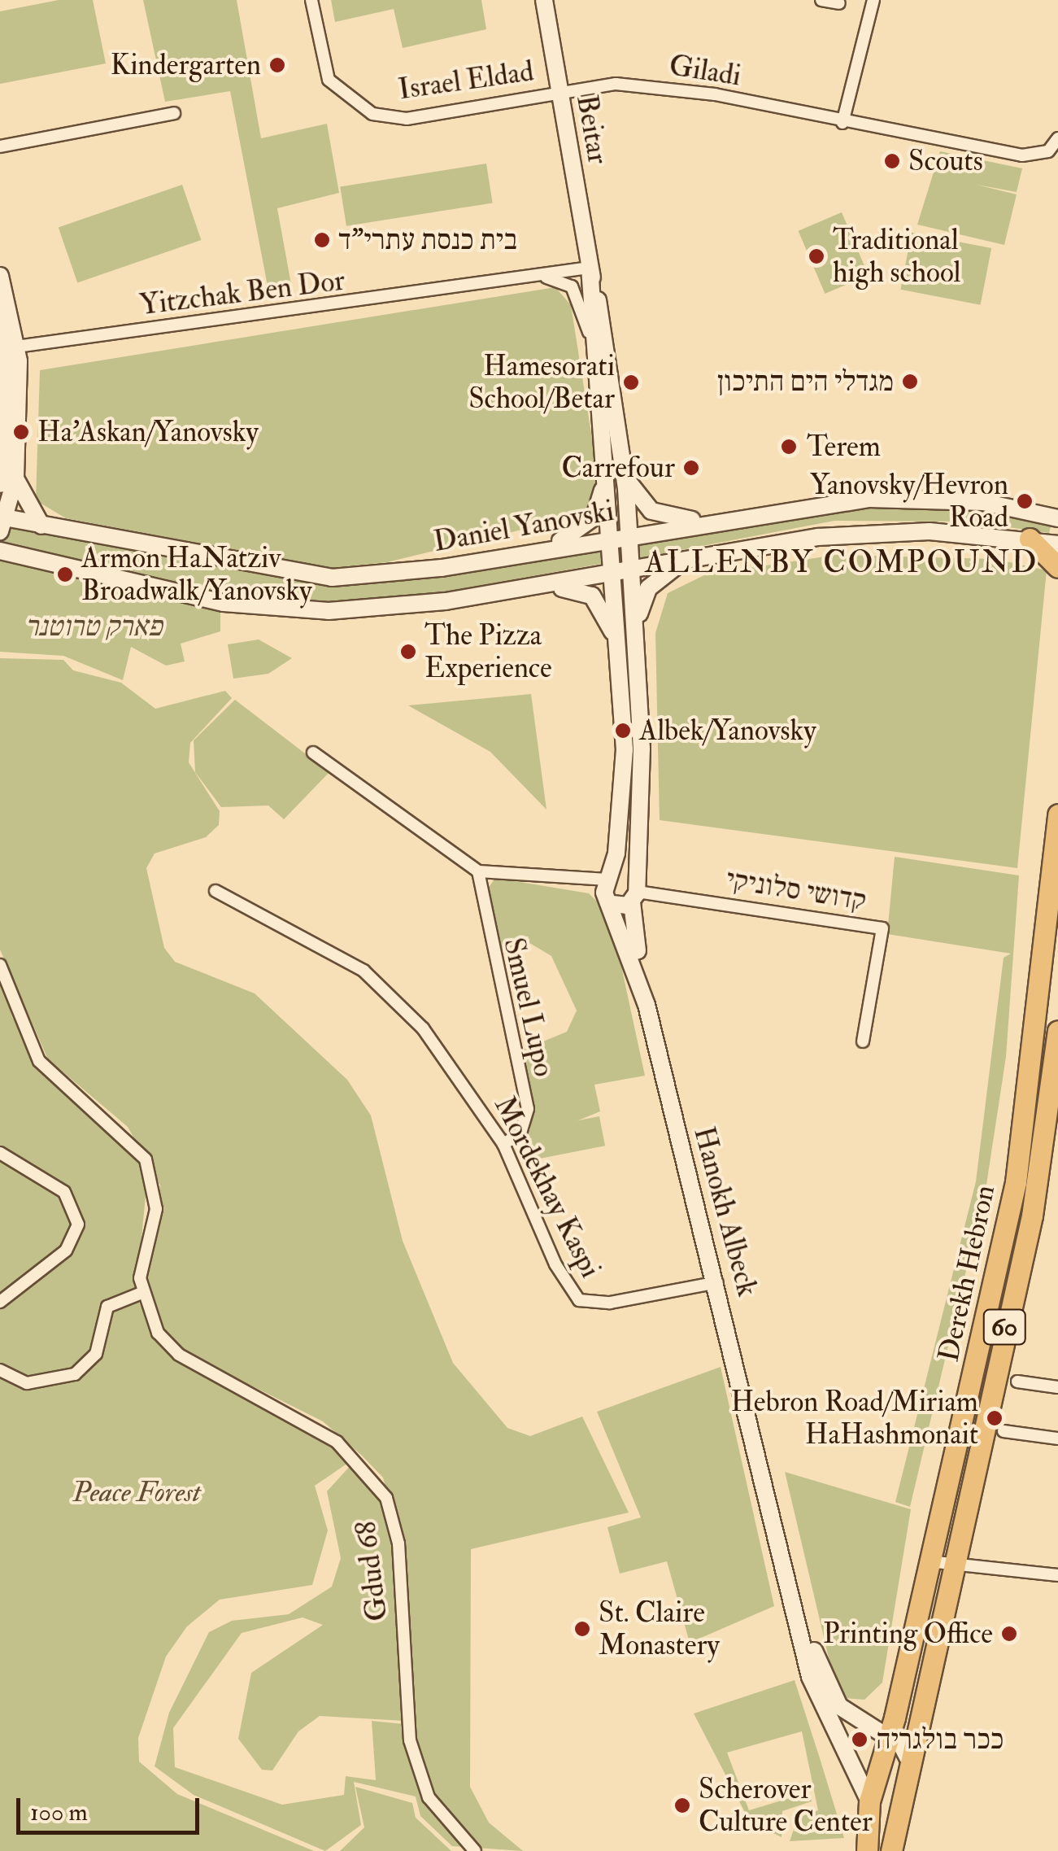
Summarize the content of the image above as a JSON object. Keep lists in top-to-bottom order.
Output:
{
  "streets": {
    "highway": ["Derekh Hebron", "60"],
    "street": [
      "Giladi",
      "Israel Eldad",
      "Beitar",
      "Yitzchak Ben Dor",
      "Daniel Yanovski",
      "קדושי סלוניקי",
      "Smuel Lupo",
      "Mordekhay Kaspi",
      "Hanokh Albeck",
      "Gdud 68"
    ]
  },
  "crossings": [
    ["Giladi", "Israel Eldad"],
    ["Giladi", "Beitar"],
    ["Israel Eldad", "Beitar"],
    ["Beitar", "Yitzchak Ben Dor"],
    ["Beitar", "Daniel Yanovski"],
    ["Beitar", "Hanokh Albeck"],
    ["Daniel Yanovski", "Hanokh Albeck"],
    ["קדושי סלוניקי", "Hanokh Albeck"],
    ["Smuel Lupo", "Mordekhay Kaspi"],
    ["Mordekhay Kaspi", "Hanokh Albeck"],
    ["Hanokh Albeck", "Derekh Hebron"],
    ["Hanokh Albeck", "60"],
    ["Derekh Hebron", "60"]
  ],
  "districts": ["ALLENBY COMPOUND"],
  "parks": ["פארק טרוטנר", "Peace Forest"],
  "places": [
    "Kindergarten",
    "Scouts",
    "בית כנסת עתרי\"ד",
    "Traditional high school",
    "מגדלי הים התיכון",
    "Hamesorati School/Betar",
    "Ha'Askan/Yanovsky",
    "Terem",
    "Carrefour",
    "Yanovsky/Hevron Road",
    "Armon HaNatziv Broadwalk/Yanovsky",
    "The Pizza Experience",
    "Albek/Yanovsky",
    "Hebron Road/Miriam HaHashmonait",
    "St. Claire Monastery",
    "Printing Office",
    "ככר בולגריה",
    "Scherover Culture Center"
  ],
  "scale_bar": "100 m"
}
